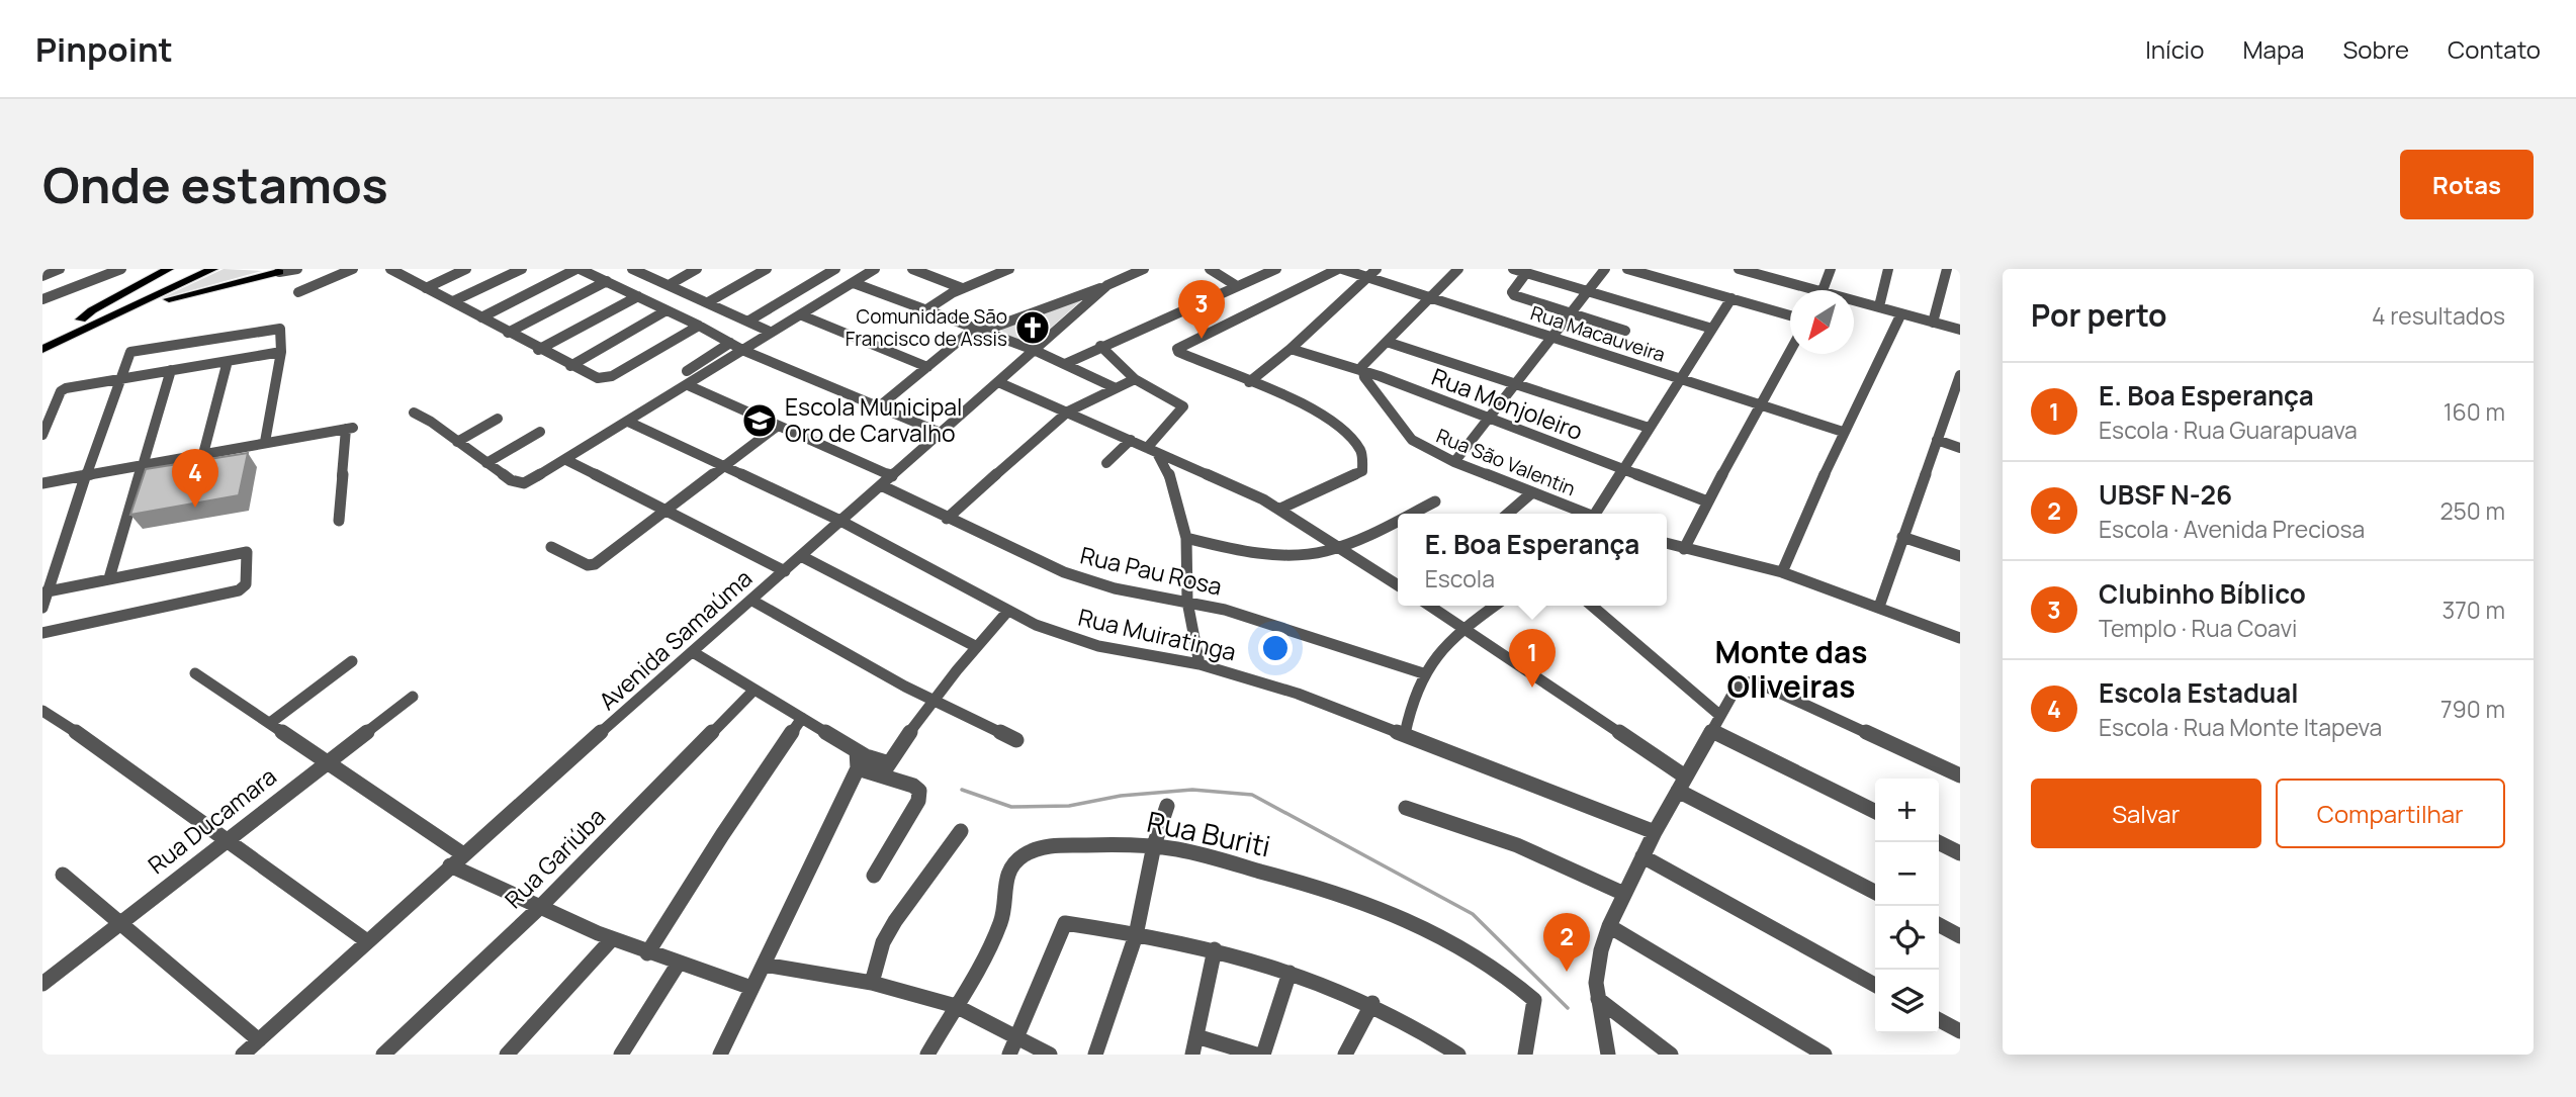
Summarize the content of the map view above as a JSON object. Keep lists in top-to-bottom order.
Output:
{
  "streets": {
    "street": [
      "Rua Macauveira",
      "Rua Monjoleiro",
      "Rua São Valentin",
      "Rua Pau Rosa",
      "Rua Muiratinga",
      "Avenida Samaúma",
      "Rua Ducamara",
      "Rua Buriti",
      "Rua Gariúba"
    ]
  },
  "crossings": [
    ["Rua Monjoleiro", "Rua São Valentin"],
    ["Rua Pau Rosa", "Avenida Samaúma"],
    ["Rua Muiratinga", "Avenida Samaúma"]
  ],
  "districts": ["Monte das Oliveiras"],
  "places": {
    "church": ["Comunidade São Francisco de Assis"],
    "school or university": ["Escola Municipal Oro de Carvalho"]
  },
  "north": "bottom left",
  "page": {
    "header": "Pinpoint",
    "nav": [
      "Início",
      "Mapa",
      "Sobre",
      "Contato"
    ],
    "buttons": [
      "Rotas",
      ["Salvar", "Compartilhar"]
    ],
    "title": "Onde estamos",
    "heading": ["Por perto", "4 resultados"],
    "pins": [
      "3",
      "4",
      "1",
      "2"
    ],
    "list": [
      {
        "mark": "1",
        "name": "E. Boa Esperança",
        "note": "Escola · Rua Guarapuava",
        "value": "160 m"
      },
      {
        "mark": "2",
        "name": "UBSF N-26",
        "note": "Escola · Avenida Preciosa",
        "value": "250 m"
      },
      {
        "mark": "3",
        "name": "Clubinho Bíblico",
        "note": "Templo · Rua Coavi",
        "value": "370 m"
      },
      {
        "mark": "4",
        "name": "Escola Estadual",
        "note": "Escola · Rua Monte Itapeva",
        "value": "790 m"
      }
    ],
    "popup": ["E. Boa Esperança", "Escola"],
    "map_buttons": ["+", "−"]
  }
}
